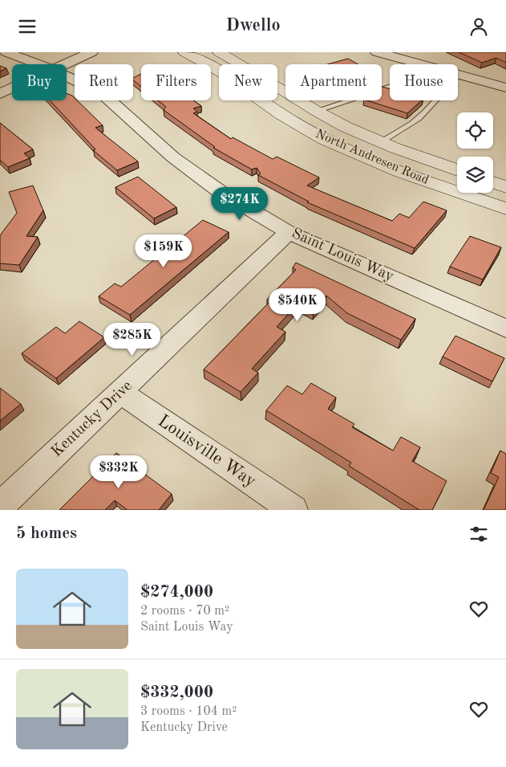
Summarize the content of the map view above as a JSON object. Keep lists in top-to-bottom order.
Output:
{
  "streets": {
    "street": [
      "North Andresen Road",
      "Saint Louis Way",
      "Kentucky Drive",
      "Louisville Way"
    ]
  },
  "crossings": [
    ["Saint Louis Way", "Kentucky Drive"],
    ["Kentucky Drive", "Louisville Way"]
  ],
  "page": {
    "header": "Dwello",
    "chip": [
      "Buy",
      "Rent",
      "Filters",
      "New",
      "Apartment",
      "House"
    ],
    "price": [
      "$274K",
      "$159K",
      "$540K",
      "$285K",
      "$332K"
    ],
    "heading": "5 homes",
    "list": [
      {
        "name": "$274,000",
        "note": "2 rooms · 70 m² · Saint Louis Way"
      },
      {
        "name": "$332,000",
        "note": "3 rooms · 104 m² · Kentucky Drive"
      }
    ]
  }
}
